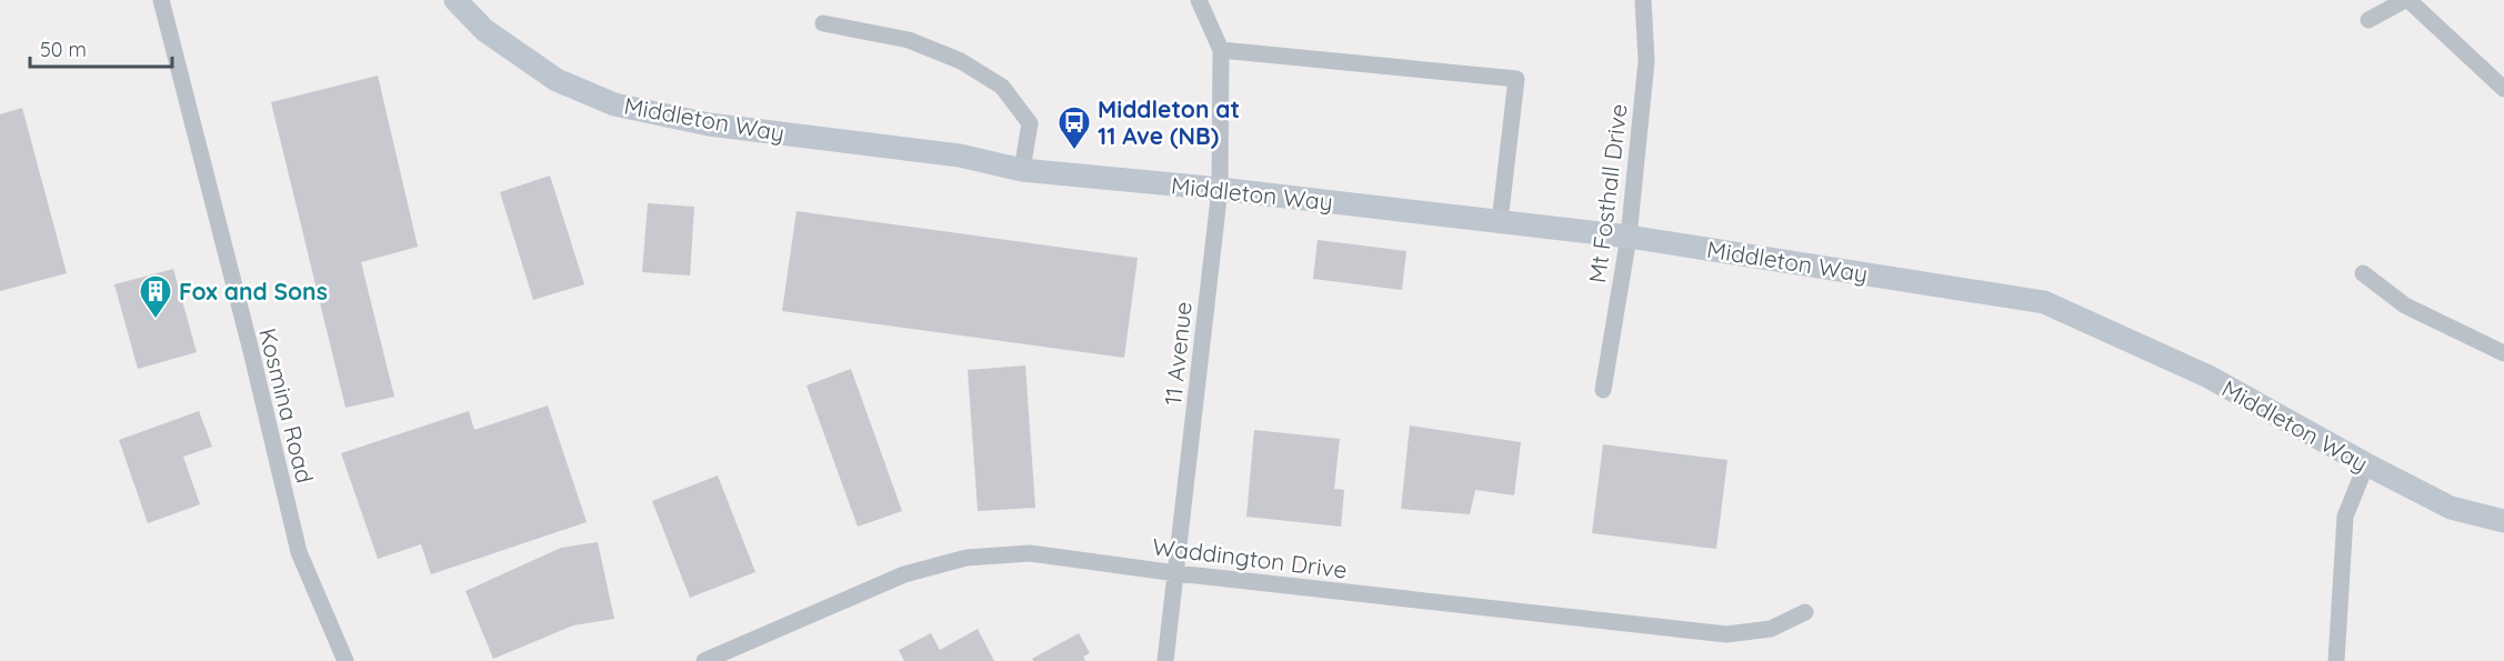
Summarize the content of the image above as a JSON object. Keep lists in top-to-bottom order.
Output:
{
  "streets": {
    "street": [
      "Middleton Way",
      "Mt Fosthall Drive",
      "11 Avenue",
      "Kosmina Road",
      "Waddington Drive"
    ]
  },
  "crossings": [
    ["Middleton Way", "Mt Fosthall Drive"],
    ["Middleton Way", "11 Avenue"],
    ["11 Avenue", "Waddington Drive"]
  ],
  "places": {
    "bus stop": ["Middleton at 11 Ave (NB)"],
    "building": ["Fox and Sons"]
  },
  "scale_bar": "50 m"
}
